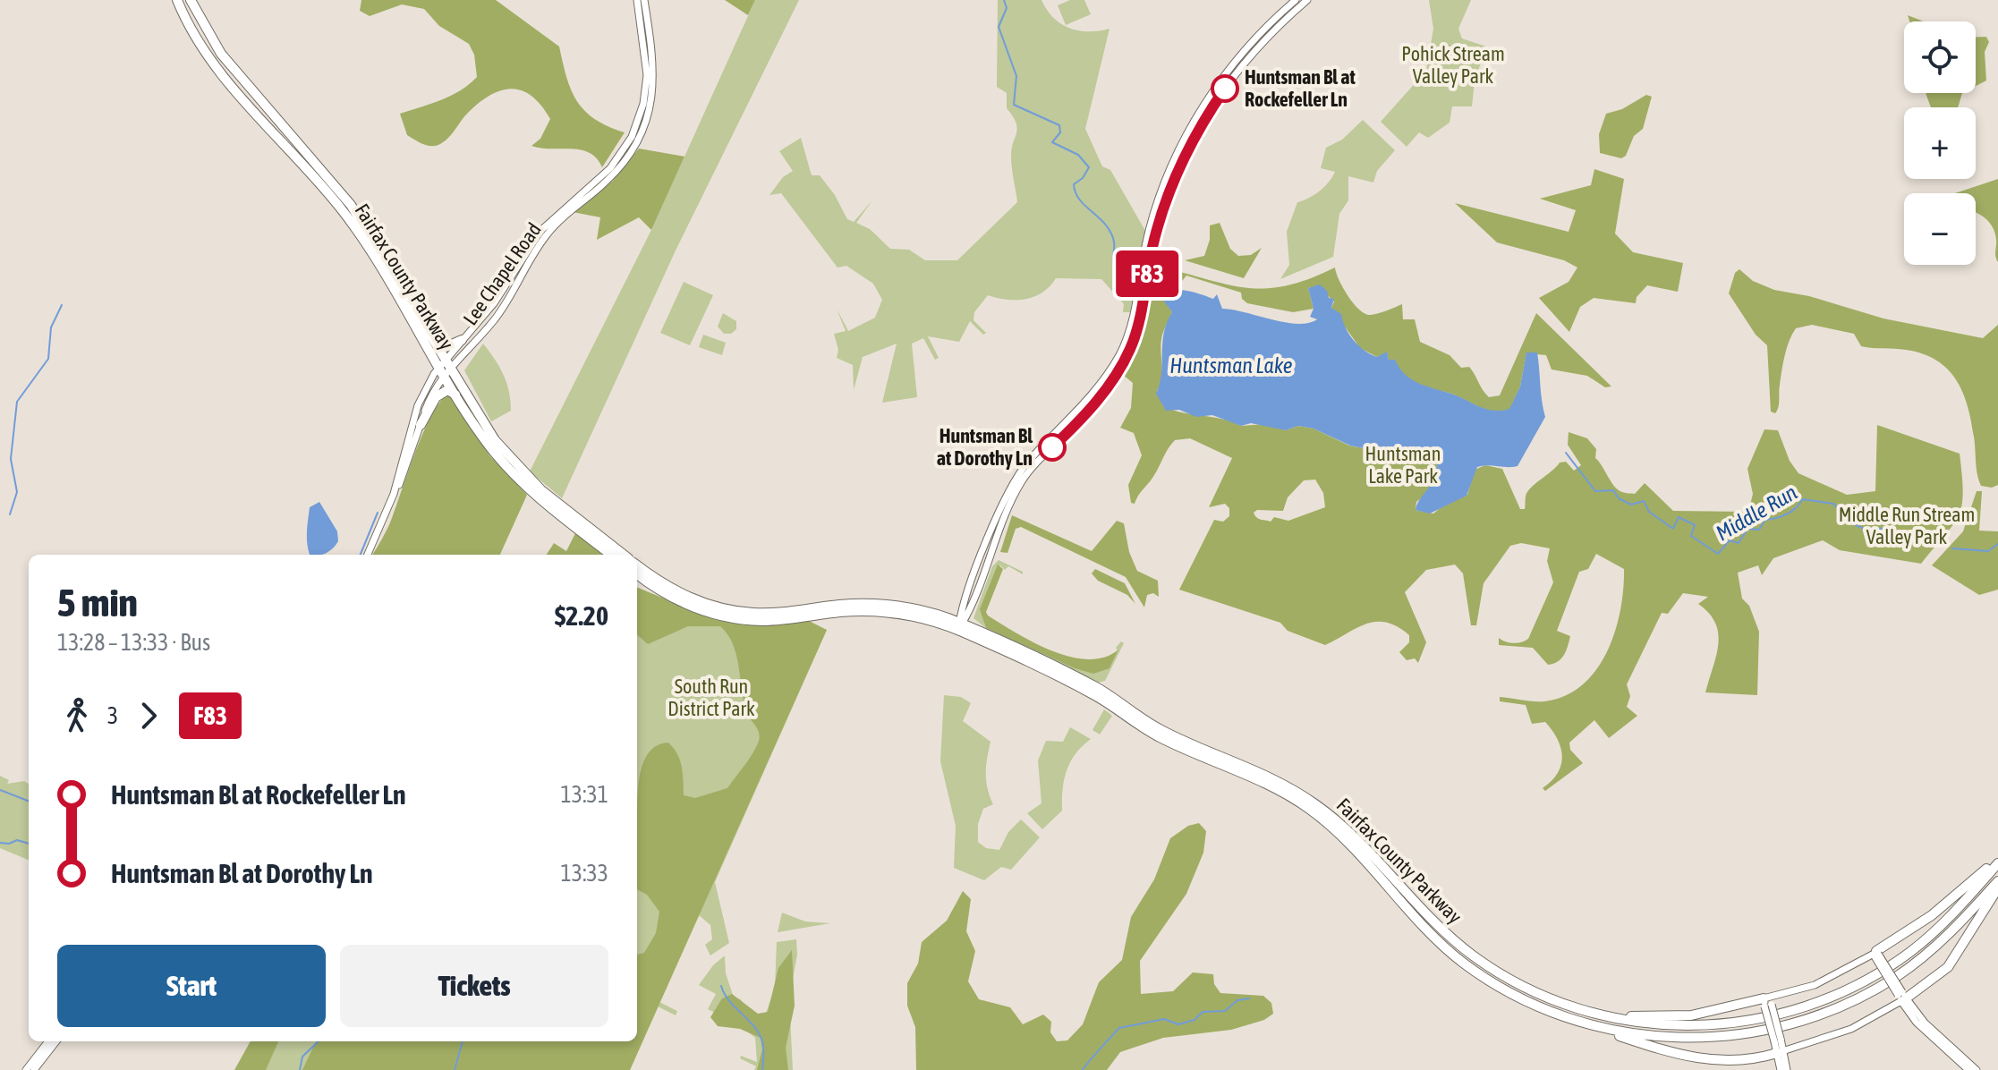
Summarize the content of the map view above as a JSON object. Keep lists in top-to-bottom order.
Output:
{
  "streets": {
    "highway": ["Fairfax County Parkway"],
    "main road": ["Lee Chapel Road"]
  },
  "crossings": [
    ["Lee Chapel Road", "Fairfax County Parkway"]
  ],
  "water": ["Huntsman Lake", "Middle Run"],
  "parks": [
    "Pohick Stream Valley Park",
    "Huntsman Lake Park",
    "Middle Run Stream Valley Park",
    "South Run District Park"
  ],
  "places": ["Huntsman Bl at Rockefeller Ln", "Huntsman Bl at Dorothy Ln"],
  "lines": ["bus line F83"],
  "page": {
    "on_map": "F83",
    "map_buttons": ["+", "−"],
    "heading": ["5 min", "13:28 – 13:33 · Bus", "$2.20"],
    "legs": ["3", "F83"],
    "list": [
      {
        "name": "Huntsman Bl at Rockefeller Ln",
        "value": "13:31"
      },
      {
        "name": "Huntsman Bl at Dorothy Ln",
        "value": "13:33"
      }
    ],
    "buttons": ["Start", "Tickets"]
  }
}
